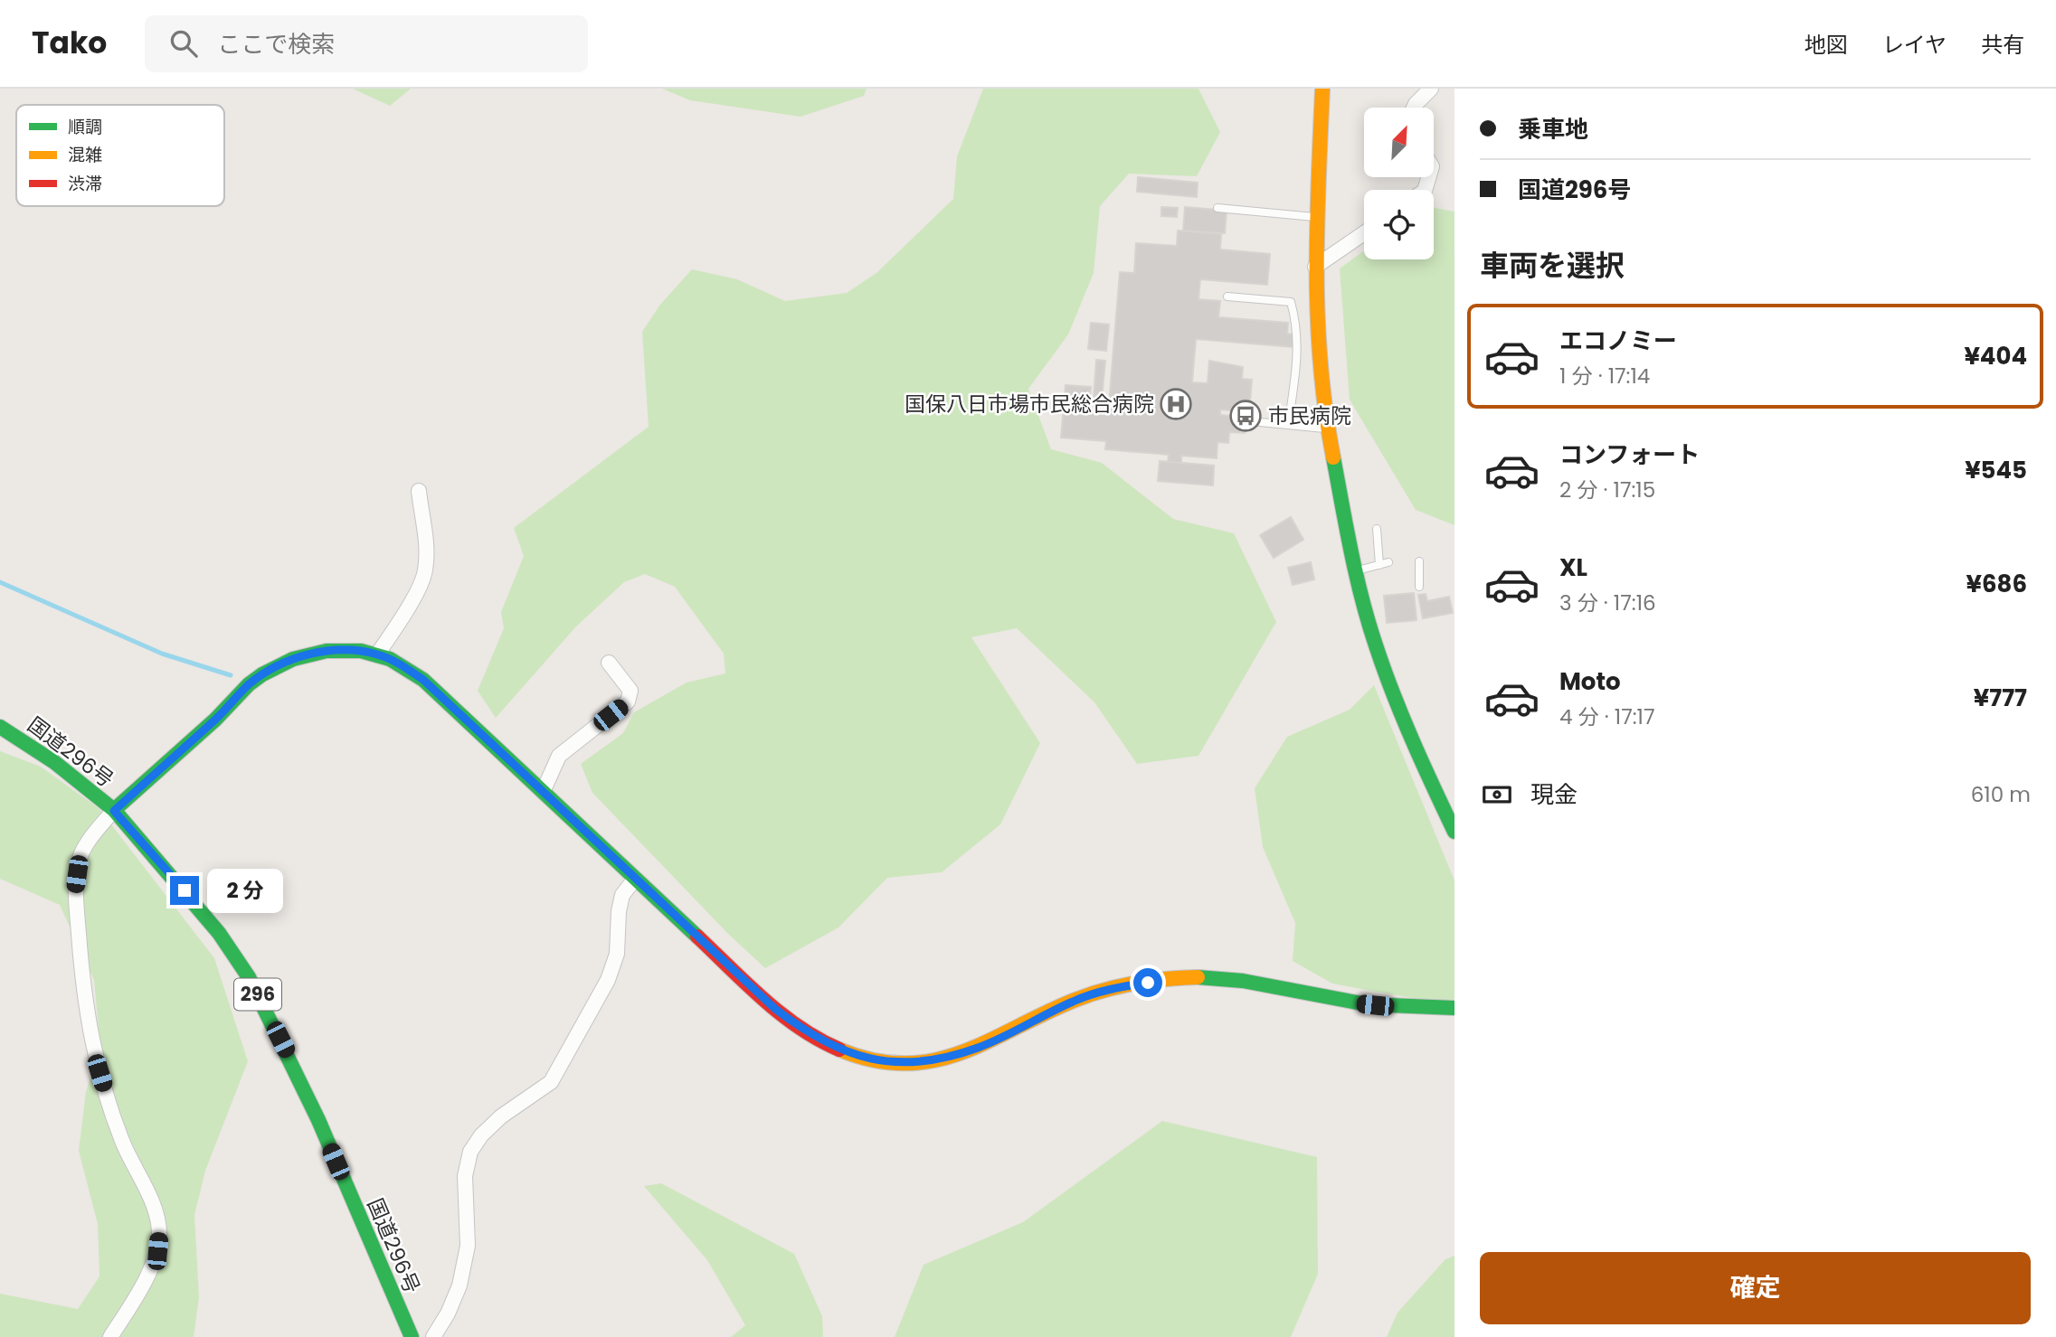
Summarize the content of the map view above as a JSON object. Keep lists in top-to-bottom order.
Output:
{
  "streets": {
    "main road": ["国道296号", "296"]
  },
  "places": {
    "hospital": ["国保八日市場市民総合病院"],
    "bus stop": ["市民病院"]
  },
  "legend": ["順調", "混雑", "渋滞"],
  "north": "top right",
  "page": {
    "header": "Tako",
    "search": "ここで検索",
    "nav": ["地図", "レイヤ", "共有"],
    "banner": ["乗車地", "国道296号"],
    "heading": "車両を選択",
    "list": [
      {
        "name": "エコノミー",
        "note": "1 分 · 17:14",
        "value": "¥404"
      },
      {
        "name": "コンフォート",
        "note": "2 分 · 17:15",
        "value": "¥545"
      },
      {
        "name": "XL",
        "note": "3 分 · 17:16",
        "value": "¥686"
      },
      {
        "name": "Moto",
        "note": "4 分 · 17:17",
        "value": "¥777"
      }
    ],
    "pay": ["現金", "610 m"],
    "bubble": "2 分",
    "buttons": "確定"
  }
}
